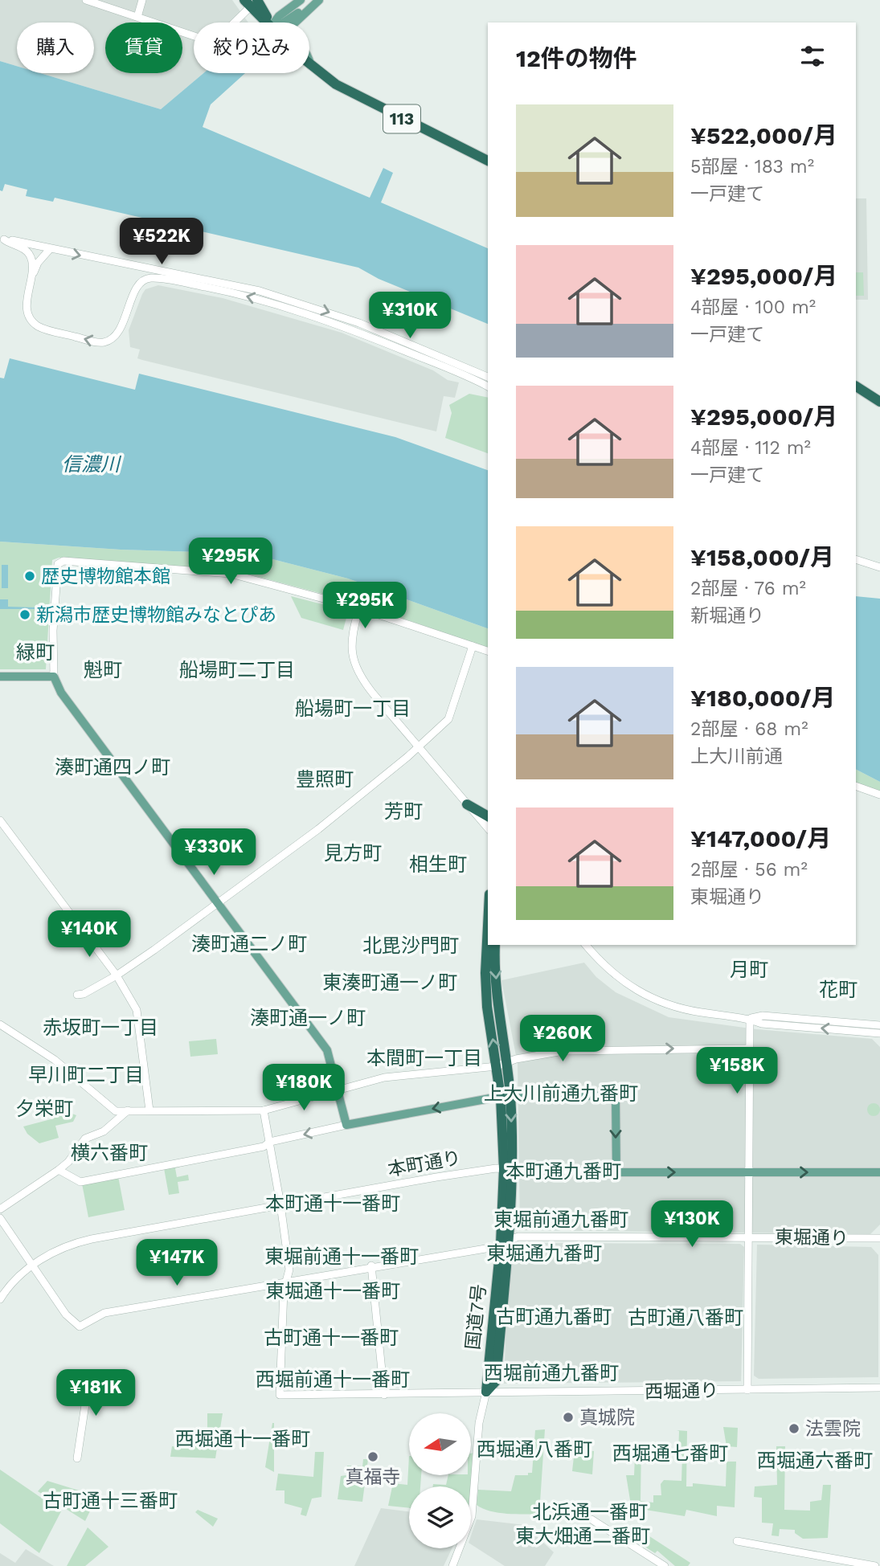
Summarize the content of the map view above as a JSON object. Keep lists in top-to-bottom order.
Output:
{
  "streets": {
    "highway": ["113", "国道7号"],
    "main road": ["本町通り"],
    "street": ["東堀通り", "西堀通り"]
  },
  "crossings": [
    ["本町通り", "東堀通り"],
    ["本町通り", "国道7号"],
    ["東堀通り", "国道7号"],
    ["東堀通り", "西堀通り"],
    ["国道7号", "西堀通り"]
  ],
  "districts": [
    "緑町",
    "魁町",
    "船場町二丁目",
    "船場町一丁目",
    "湊町通四ノ町",
    "豊照町",
    "芳町",
    "見方町",
    "相生町",
    "湊町通二ノ町",
    "北毘沙門町",
    "月町",
    "東湊町通一ノ町",
    "花町",
    "湊町通一ノ町",
    "赤坂町一丁目",
    "本間町一丁目",
    "早川町二丁目",
    "上大川前通九番町",
    "夕栄町",
    "横六番町",
    "本町通九番町",
    "本町通十一番町",
    "東堀前通九番町",
    "東堀通九番町",
    "東堀前通十一番町",
    "東堀通十一番町",
    "古町通九番町",
    "古町通八番町",
    "古町通十一番町",
    "西堀前通九番町",
    "西堀前通十一番町",
    "西堀通十一番町",
    "西堀通八番町",
    "西堀通七番町",
    "西堀通六番町",
    "古町通十三番町",
    "北浜通一番町",
    "東大畑通二番町"
  ],
  "water": ["信濃川"],
  "places": [
    "歴史博物館本館",
    "新潟市歴史博物館みなとぴあ",
    "真城院",
    "法雲院",
    "真福寺"
  ],
  "north": "left",
  "page": {
    "chip": ["購入", "賃貸", "絞り込み"],
    "heading": "12件の物件",
    "list": [
      {
        "name": "¥522,000/月",
        "note": "5部屋 · 183 m² · 一戸建て"
      },
      {
        "name": "¥295,000/月",
        "note": "4部屋 · 100 m² · 一戸建て"
      },
      {
        "name": "¥295,000/月",
        "note": "4部屋 · 112 m² · 一戸建て"
      },
      {
        "name": "¥158,000/月",
        "note": "2部屋 · 76 m² · 新堀通り"
      },
      {
        "name": "¥180,000/月",
        "note": "2部屋 · 68 m² · 上大川前通"
      },
      {
        "name": "¥147,000/月",
        "note": "2部屋 · 56 m² · 東堀通り"
      }
    ],
    "price": [
      "¥522K",
      "¥310K",
      "¥295K",
      "¥295K",
      "¥330K",
      "¥140K",
      "¥260K",
      "¥158K",
      "¥180K",
      "¥130K",
      "¥147K",
      "¥181K"
    ]
  }
}
